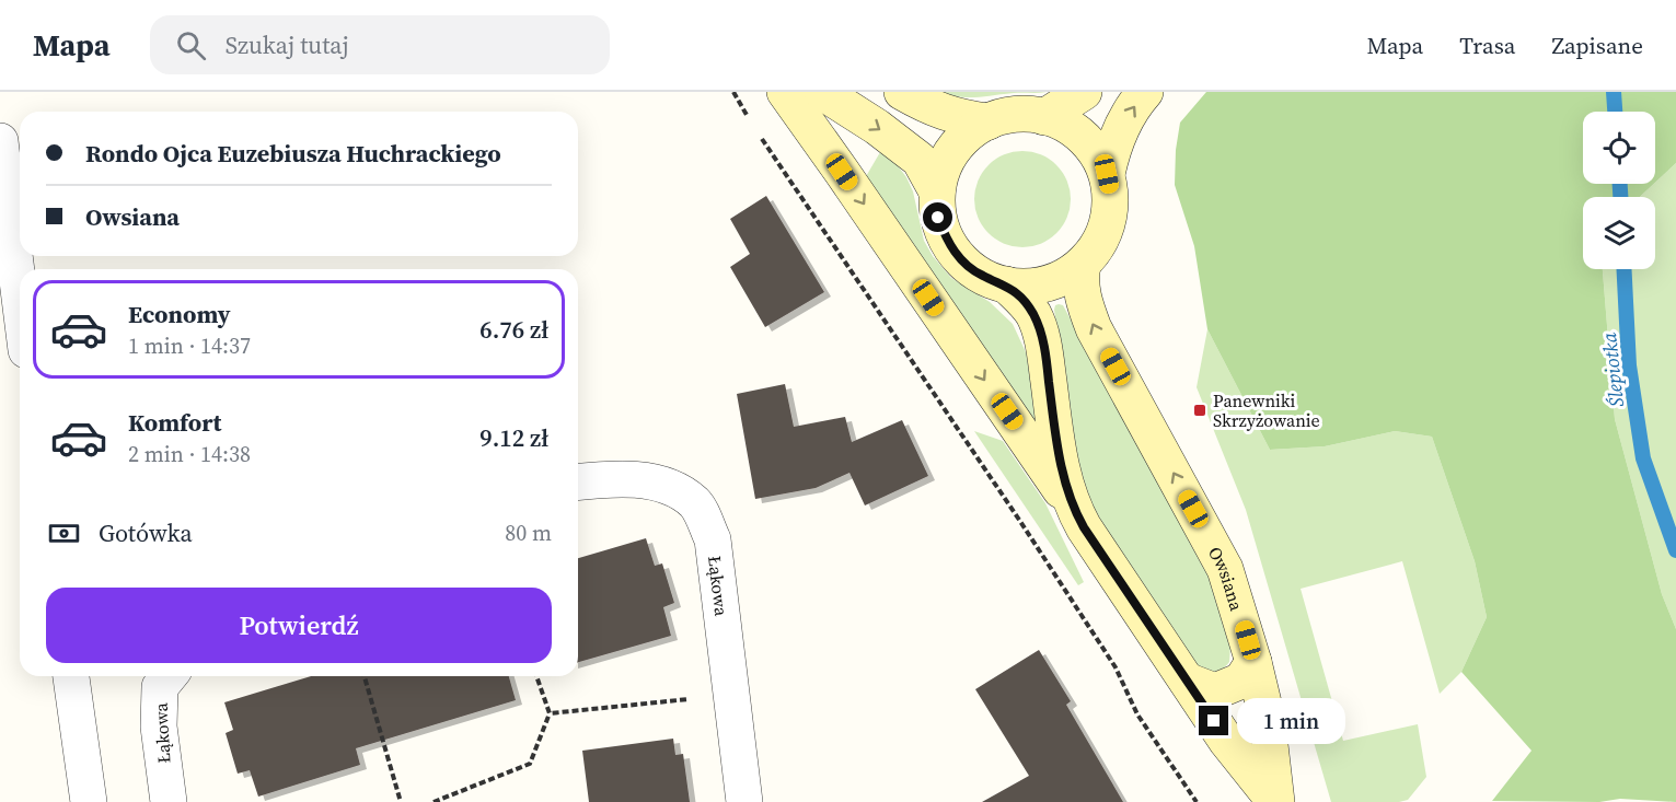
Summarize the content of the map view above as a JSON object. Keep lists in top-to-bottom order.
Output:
{
  "streets": {
    "street": ["Owsiana", "Łąkowa"]
  },
  "water": ["Ślepiotka"],
  "places": {
    "transit": ["Panewniki Skrzyżowanie"]
  },
  "page": {
    "header": "Mapa",
    "search": "Szukaj tutaj",
    "nav": ["Mapa", "Trasa", "Zapisane"],
    "banner": ["Rondo Ojca Euzebiusza Huchrackiego", "Owsiana"],
    "list": [
      {
        "name": "Economy",
        "note": "1 min · 14:37",
        "value": "6.76 zł"
      },
      {
        "name": "Komfort",
        "note": "2 min · 14:38",
        "value": "9.12 zł"
      }
    ],
    "pay": ["Gotówka", "80 m"],
    "buttons": "Potwierdź",
    "bubble": "1 min"
  }
}
